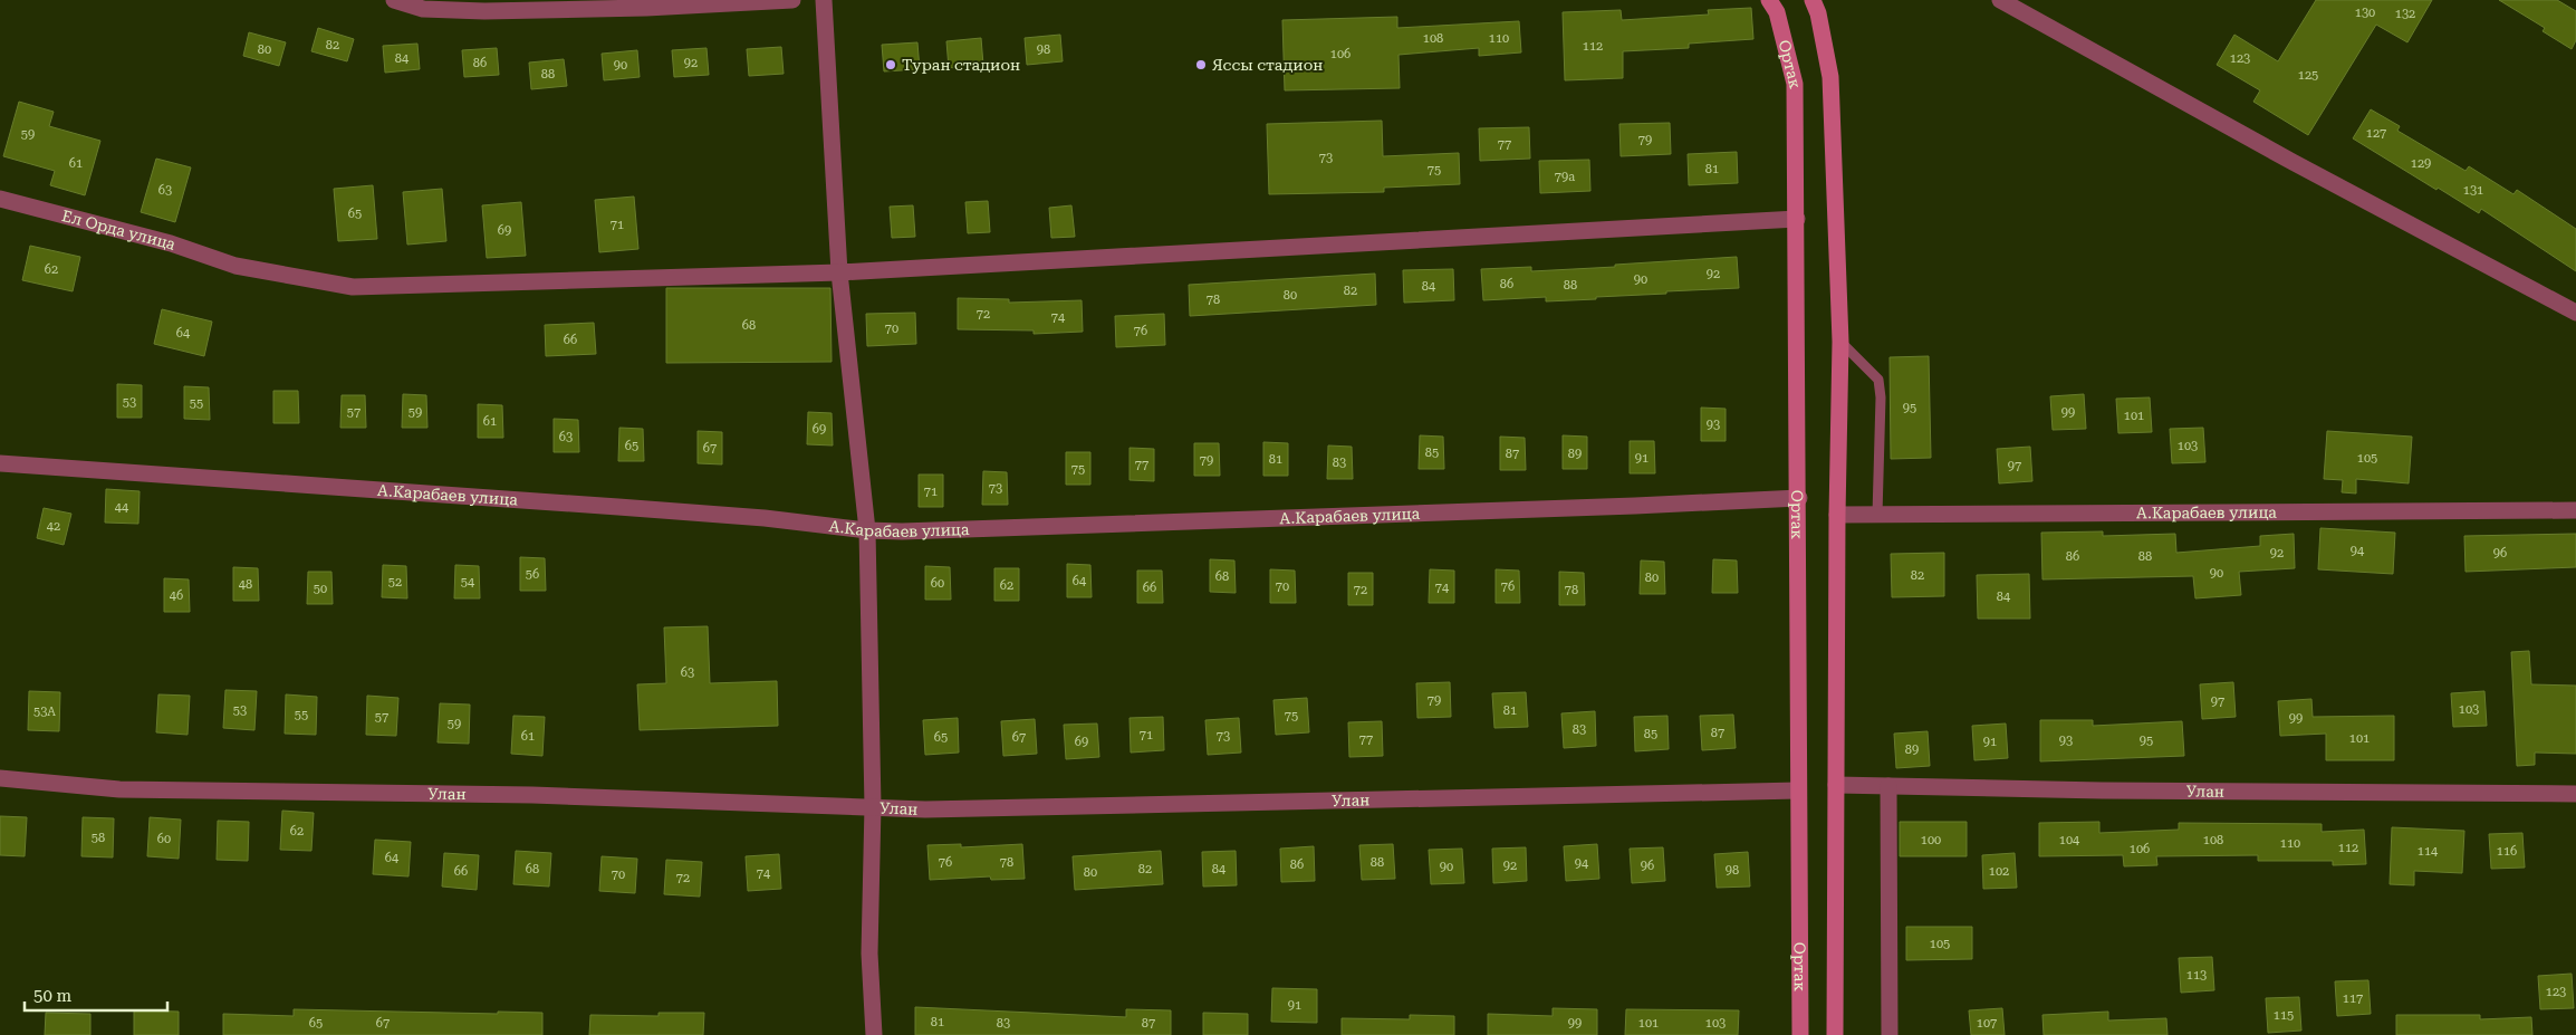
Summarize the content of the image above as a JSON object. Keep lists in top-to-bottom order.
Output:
{
  "streets": {
    "street": [
      "Ортак",
      "Ел Орда улица",
      "А.Карабаев улица",
      "Улан"
    ]
  },
  "crossings": [
    ["Ортак", "Ел Орда улица"],
    ["Ортак", "А.Карабаев улица"],
    ["Ортак", "Улан"]
  ],
  "places": ["Туран стадион", "Яссы стадион"],
  "house_numbers": [
    "130",
    "132",
    "108",
    "110",
    "82",
    "112",
    "80",
    "98",
    "106",
    "84",
    "123",
    "86",
    "92",
    "90",
    "88",
    "125",
    "127",
    "59",
    "79",
    "77",
    "73",
    "61",
    "129",
    "81",
    "75",
    "79а",
    "63",
    "131",
    "65",
    "71",
    "69",
    "62",
    "92",
    "90",
    "86",
    "88",
    "84",
    "82",
    "80",
    "78",
    "72",
    "74",
    "68",
    "70",
    "76",
    "64",
    "66",
    "53",
    "55",
    "95",
    "57",
    "59",
    "99",
    "101",
    "61",
    "93",
    "69",
    "63",
    "65",
    "103",
    "67",
    "85",
    "87",
    "89",
    "91",
    "105",
    "81",
    "79",
    "83",
    "77",
    "97",
    "75",
    "73",
    "71",
    "44",
    "42",
    "94",
    "92",
    "96",
    "86",
    "88",
    "90",
    "56",
    "82",
    "68",
    "80",
    "64",
    "52",
    "54",
    "60",
    "48",
    "62",
    "70",
    "76",
    "66",
    "74",
    "50",
    "72",
    "78",
    "46",
    "84",
    "63",
    "79",
    "97",
    "103",
    "53",
    "81",
    "53А",
    "55",
    "75",
    "57",
    "99",
    "59",
    "83",
    "87",
    "85",
    "71",
    "61",
    "73",
    "65",
    "67",
    "101",
    "77",
    "93",
    "95",
    "69",
    "91",
    "89",
    "62",
    "58",
    "60",
    "100",
    "104",
    "108",
    "110",
    "112",
    "106",
    "114",
    "116",
    "64",
    "76",
    "78",
    "88",
    "94",
    "86",
    "92",
    "96",
    "90",
    "68",
    "82",
    "84",
    "98",
    "66",
    "102",
    "80",
    "74",
    "70",
    "72",
    "105",
    "113",
    "123",
    "117",
    "91",
    "115",
    "81",
    "65",
    "67",
    "83",
    "87",
    "99",
    "101",
    "103",
    "107"
  ],
  "scale_bar": "50 m"
}
